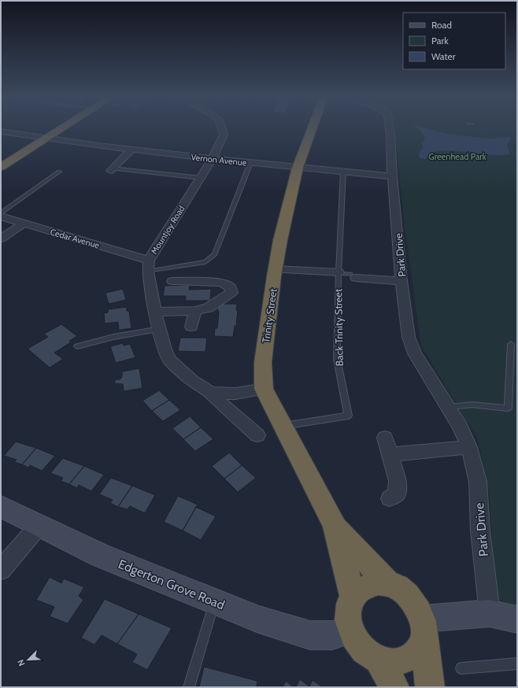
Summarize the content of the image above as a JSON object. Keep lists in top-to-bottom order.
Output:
{
  "streets": {
    "highway": ["Trinity Street"],
    "street": [
      "Vernon Avenue",
      "Mountjoy Road",
      "Cedar Avenue",
      "Park Drive",
      "Edgerton Grove Road"
    ],
    "lane": ["Back Trinity Street"]
  },
  "crossings": [
    ["Vernon Avenue", "Mountjoy Road"],
    ["Vernon Avenue", "Park Drive"],
    ["Vernon Avenue", "Trinity Street"],
    ["Vernon Avenue", "Back Trinity Street"],
    ["Mountjoy Road", "Cedar Avenue"],
    ["Trinity Street", "Back Trinity Street"],
    ["Trinity Street", "Edgerton Grove Road"]
  ],
  "parks": ["Greenhead Park"],
  "legend": ["Road", "Park", "Water"],
  "north": "bottom left"
}
